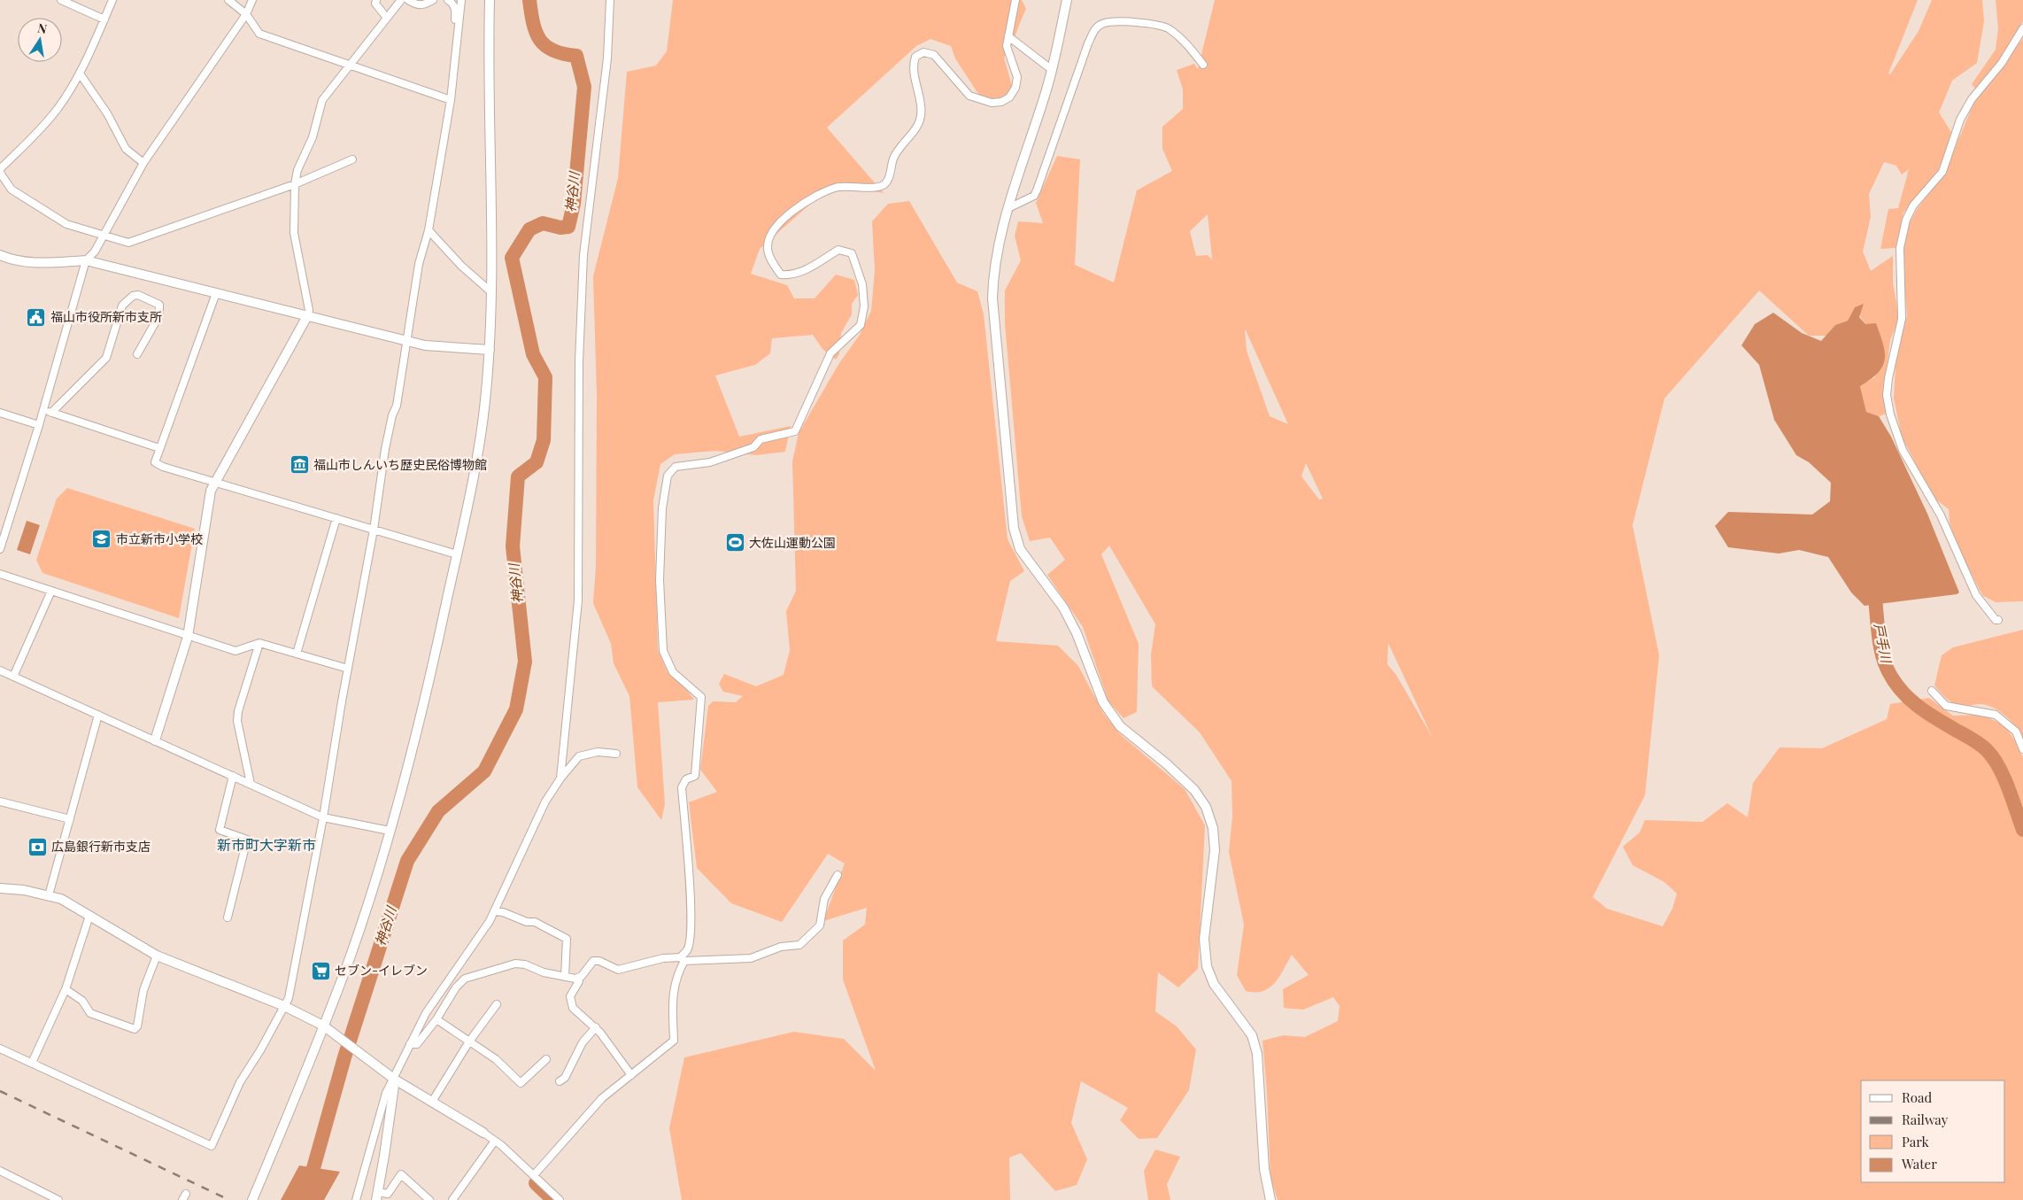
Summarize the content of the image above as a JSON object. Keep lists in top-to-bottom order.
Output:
{
  "districts": ["新市町大字新市"],
  "water": ["神谷川", "戸手川"],
  "places": {
    "public building": ["福山市役所新市支所"],
    "museum": ["福山市しんいち歴史民俗博物館"],
    "school or university": ["市立新市小学校"],
    "sports": ["大佐山運動公園"],
    "bank": ["広島銀行新市支店"],
    "supermarket": ["セブン-イレブン"]
  },
  "legend": [
    "Road",
    "Railway",
    "Park",
    "Water"
  ],
  "north": "top"
}
